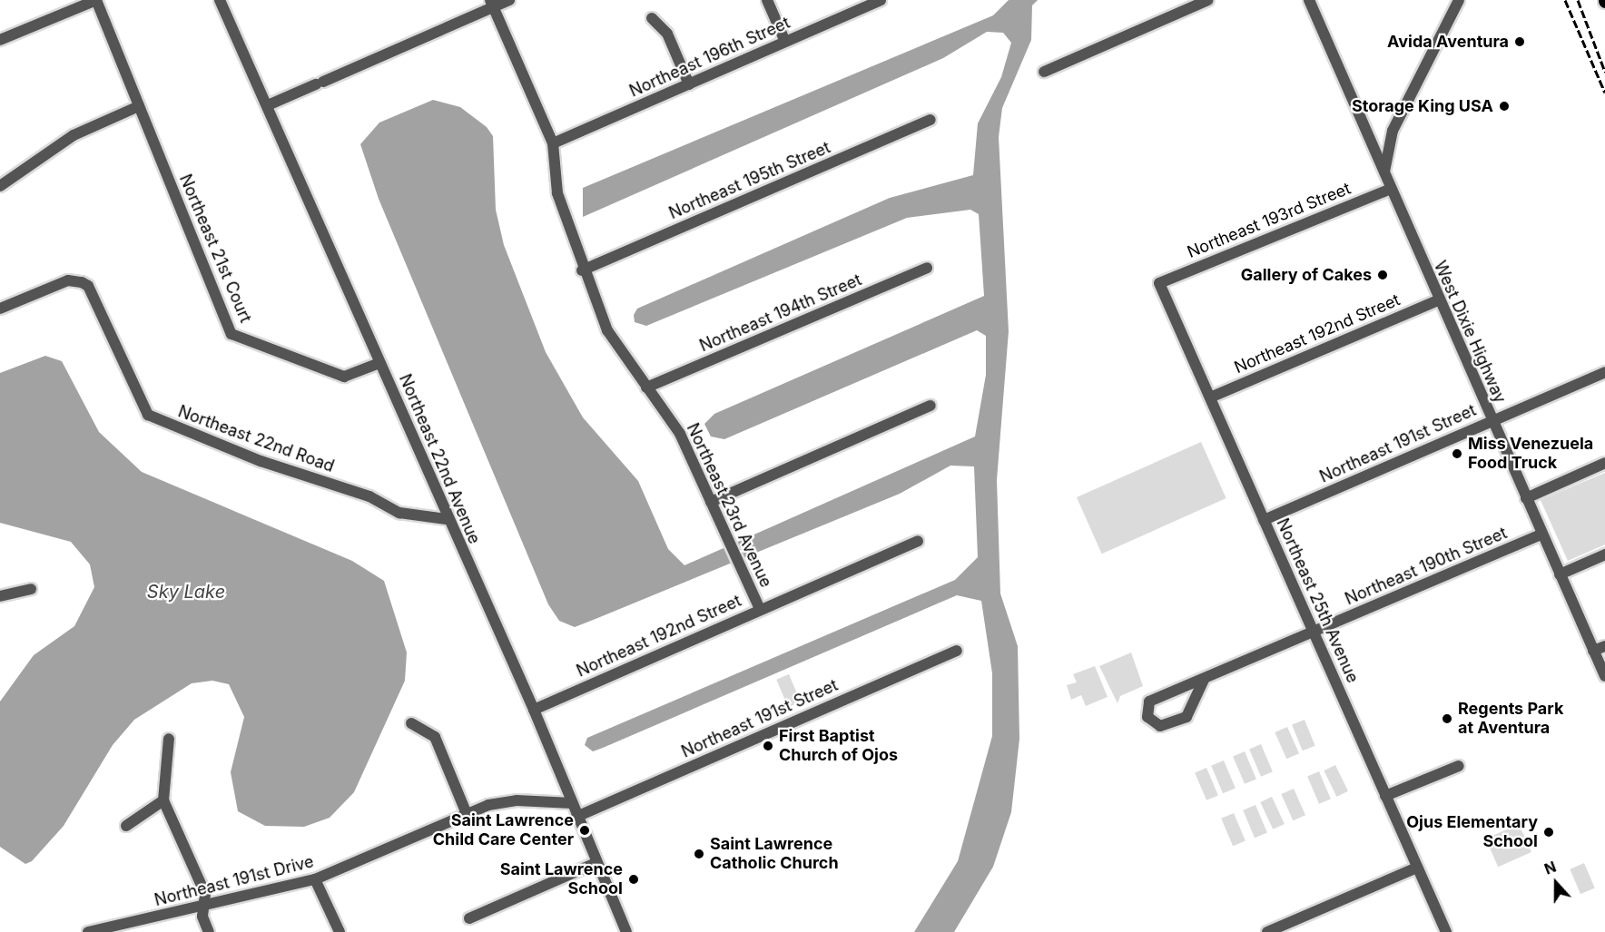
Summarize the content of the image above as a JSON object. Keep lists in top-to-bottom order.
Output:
{
  "streets": {
    "street": [
      "Northeast 196th Street",
      "Northeast 195th Street",
      "Northeast 193rd Street",
      "Northeast 21st Court",
      "Northeast 194th Street",
      "West Dixie Highway",
      "Northeast 192nd Street",
      "Northeast 22nd Road",
      "Northeast 191st Street",
      "Northeast 22nd Avenue",
      "Northeast 23rd Avenue",
      "Northeast 190th Street",
      "Northeast 25th Avenue",
      "Northeast 191st Drive"
    ]
  },
  "crossings": [
    ["Northeast 196th Street", "Northeast 23rd Avenue"],
    ["Northeast 195th Street", "Northeast 23rd Avenue"],
    ["Northeast 193rd Street", "West Dixie Highway"],
    ["Northeast 193rd Street", "Northeast 25th Avenue"],
    ["Northeast 21st Court", "Northeast 22nd Avenue"],
    ["Northeast 194th Street", "Northeast 23rd Avenue"],
    ["West Dixie Highway", "Northeast 192nd Street"],
    ["West Dixie Highway", "Northeast 191st Street"],
    ["West Dixie Highway", "Northeast 190th Street"],
    ["Northeast 192nd Street", "Northeast 22nd Avenue"],
    ["Northeast 192nd Street", "Northeast 23rd Avenue"],
    ["Northeast 192nd Street", "Northeast 25th Avenue"],
    ["Northeast 22nd Road", "Northeast 22nd Avenue"],
    ["Northeast 191st Street", "Northeast 22nd Avenue"],
    ["Northeast 191st Street", "Northeast 25th Avenue"],
    ["Northeast 22nd Avenue", "Northeast 191st Drive"],
    ["Northeast 190th Street", "Northeast 25th Avenue"]
  ],
  "water": ["Sky Lake"],
  "places": [
    "Avida Aventura",
    "Storage King USA",
    "Gallery of Cakes",
    "Miss Venezuela Food Truck",
    "Regents Park at Aventura",
    "First Baptist Church of Ojos",
    "Saint Lawrence Child Care Center",
    "Ojus Elementary School",
    "Saint Lawrence Catholic Church",
    "Saint Lawrence School"
  ],
  "north": "top"
}
